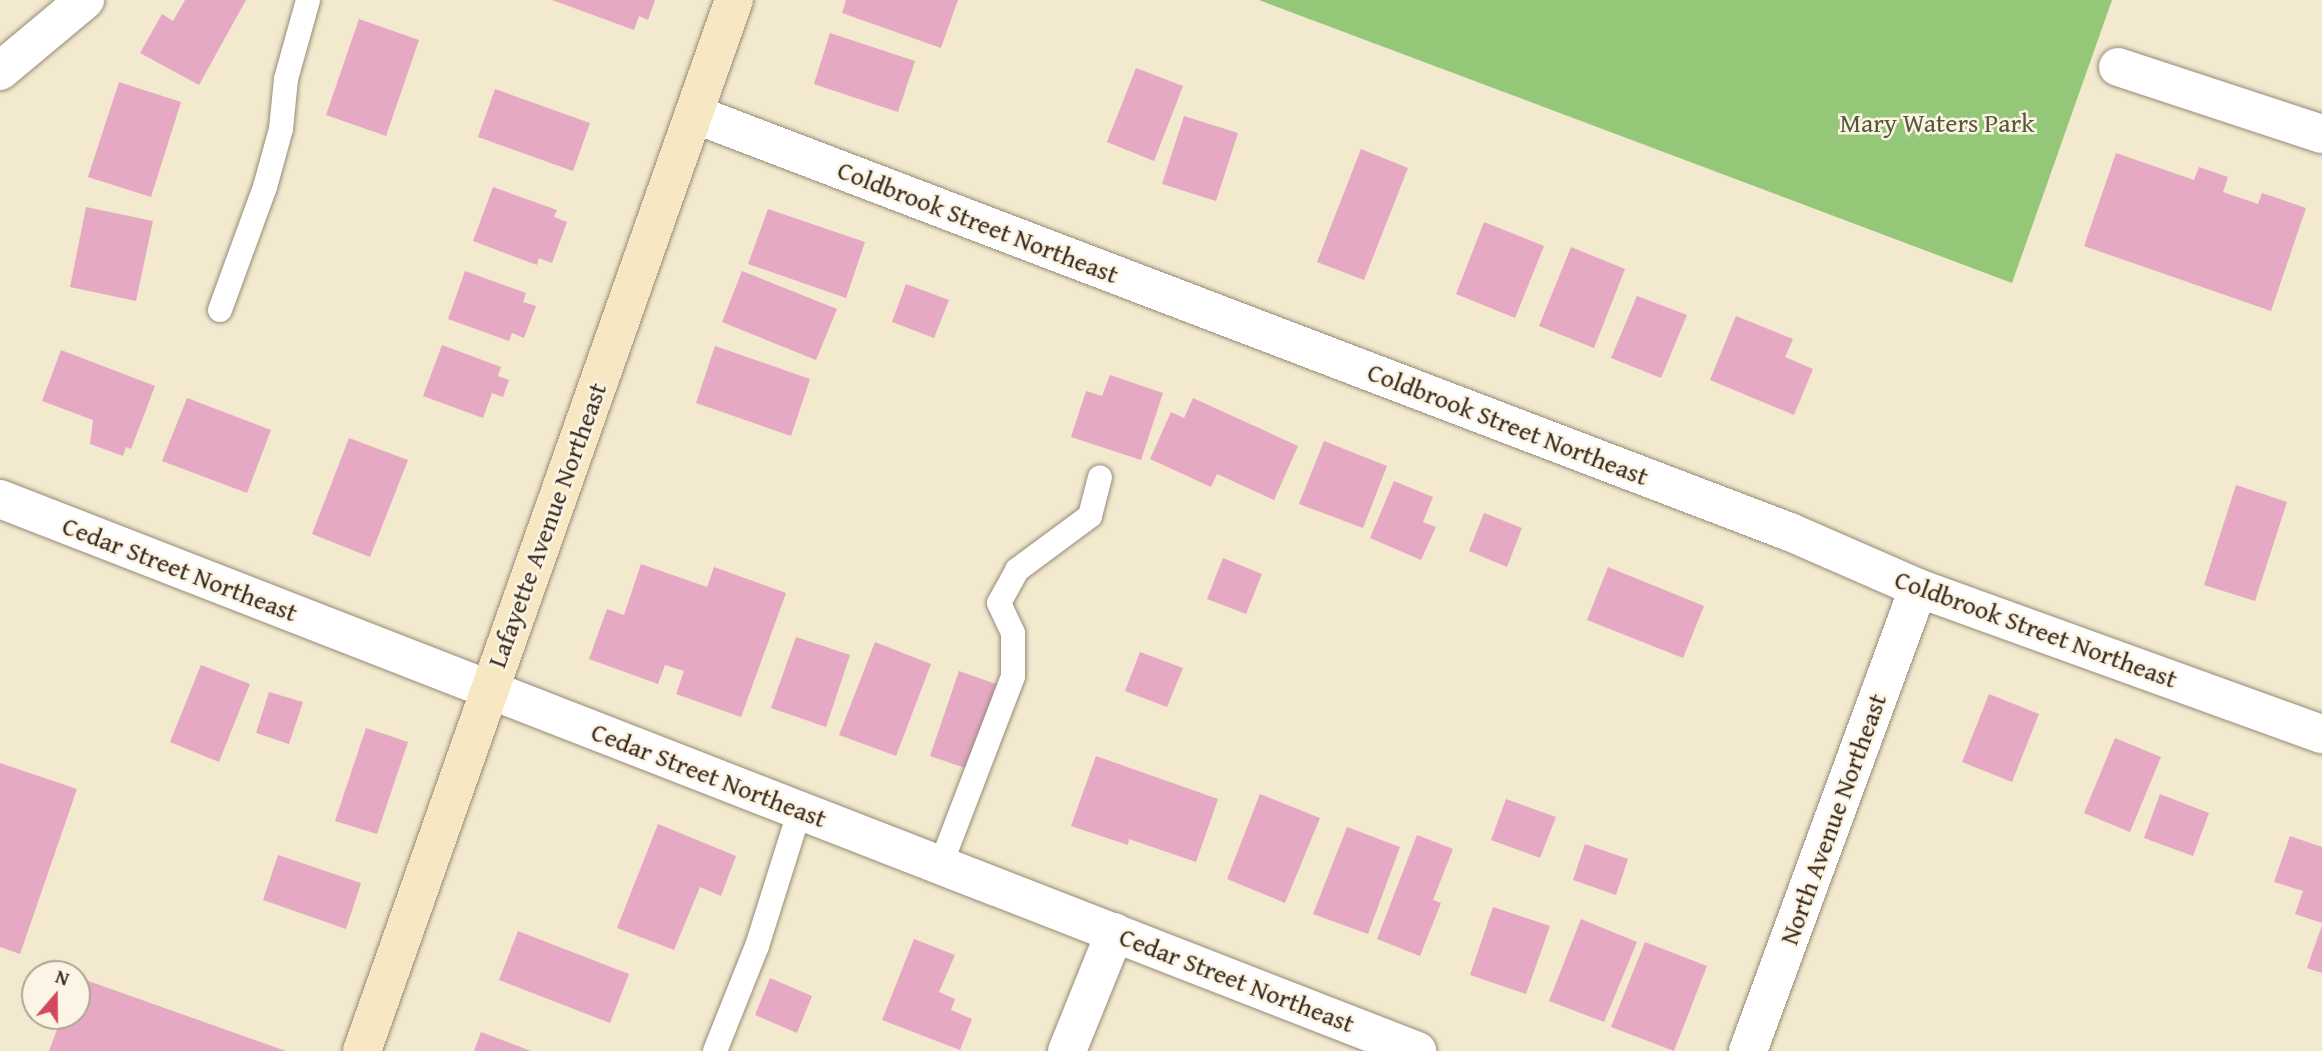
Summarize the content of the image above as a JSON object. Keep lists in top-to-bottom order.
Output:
{
  "streets": {
    "street": [
      "Coldbrook Street Northeast",
      "Lafayette Avenue Northeast",
      "Cedar Street Northeast",
      "North Avenue Northeast"
    ]
  },
  "crossings": [
    ["Coldbrook Street Northeast", "Lafayette Avenue Northeast"],
    ["Coldbrook Street Northeast", "North Avenue Northeast"],
    ["Lafayette Avenue Northeast", "Cedar Street Northeast"]
  ],
  "parks": ["Mary Waters Park"],
  "north": "top"
}
